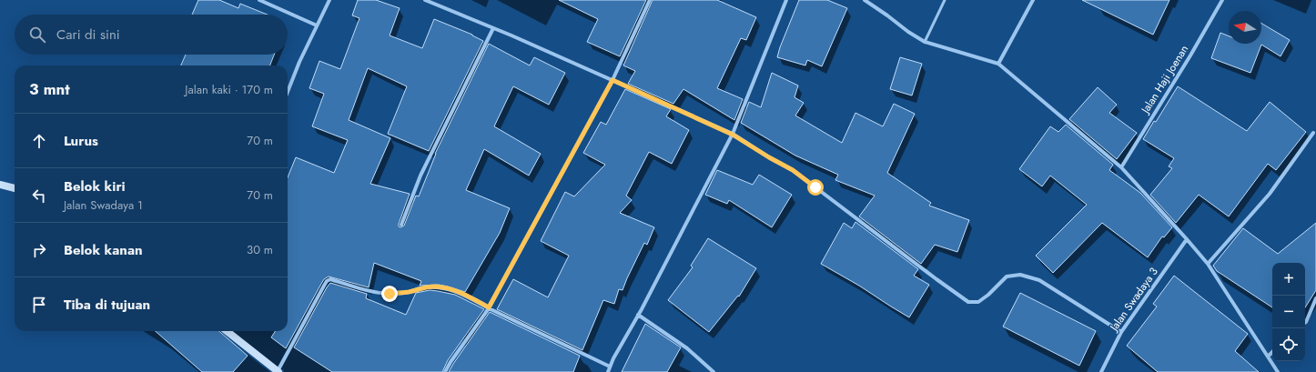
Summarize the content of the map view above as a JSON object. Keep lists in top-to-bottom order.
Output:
{
  "streets": {
    "street": ["Jalan Haji Joenan", "Jalan Swadaya 3"]
  },
  "north": "left",
  "page": {
    "search": "Cari di sini",
    "heading": ["3 mnt", "Jalan kaki · 170 m"],
    "list": [
      ["Lurus", "70 m"],
      ["Belok kiri", "Jalan Swadaya 1", "70 m"],
      ["Belok kanan", "30 m"],
      "Tiba di tujuan"
    ],
    "map_buttons": ["+", "−"]
  }
}
